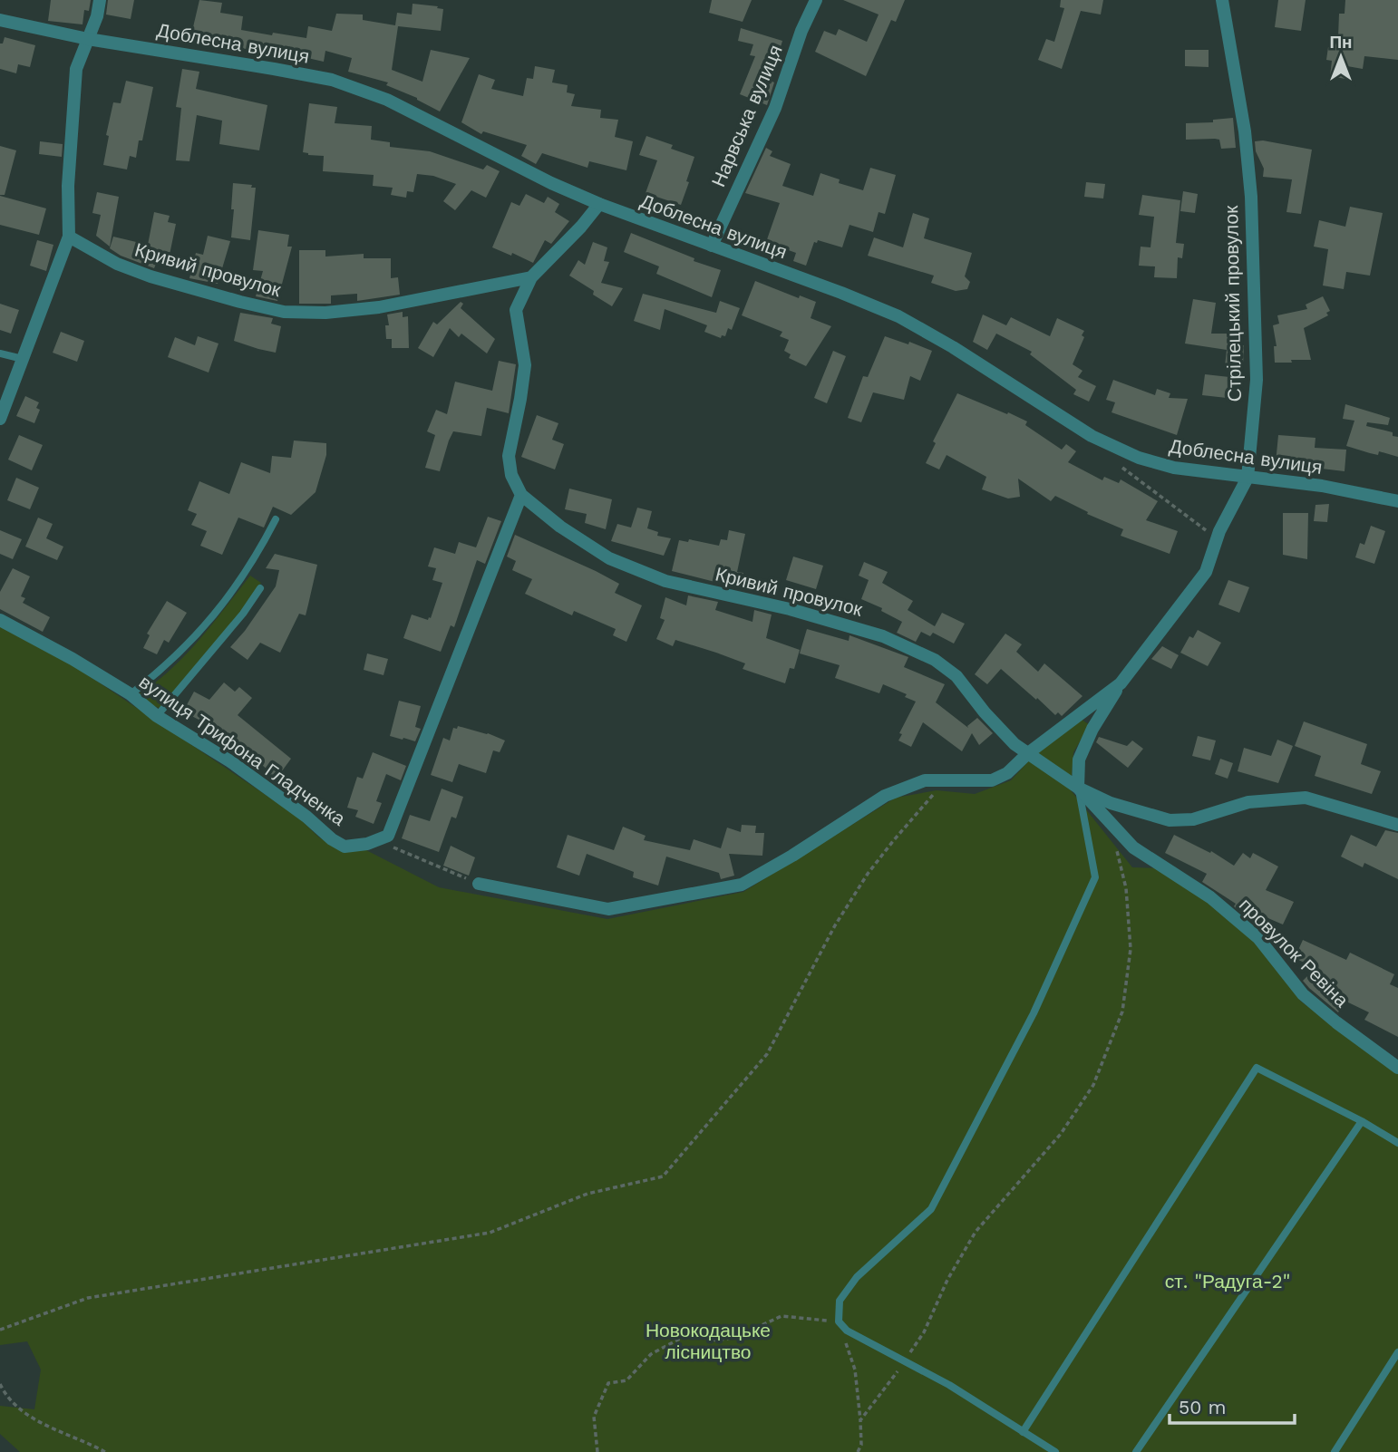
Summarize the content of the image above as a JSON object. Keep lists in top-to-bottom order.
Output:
{
  "streets": {
    "street": [
      "Доблесна вулиця",
      "Нарвська вулиця",
      "Кривий провулок",
      "Стрілецький провулок",
      "вулиця Трифона Гладченка",
      "провулок Ревіна"
    ]
  },
  "crossings": [
    ["Доблесна вулиця", "Нарвська вулиця"],
    ["Доблесна вулиця", "Кривий провулок"],
    ["Доблесна вулиця", "Стрілецький провулок"],
    ["Кривий провулок", "Стрілецький провулок"],
    ["Кривий провулок", "провулок Ревіна"],
    ["Стрілецький провулок", "провулок Ревіна"]
  ],
  "parks": ["ст. \"Радуга-2\"", "Новокодацьке лісництво"],
  "scale_bar": "50 m",
  "north": "top"
}
